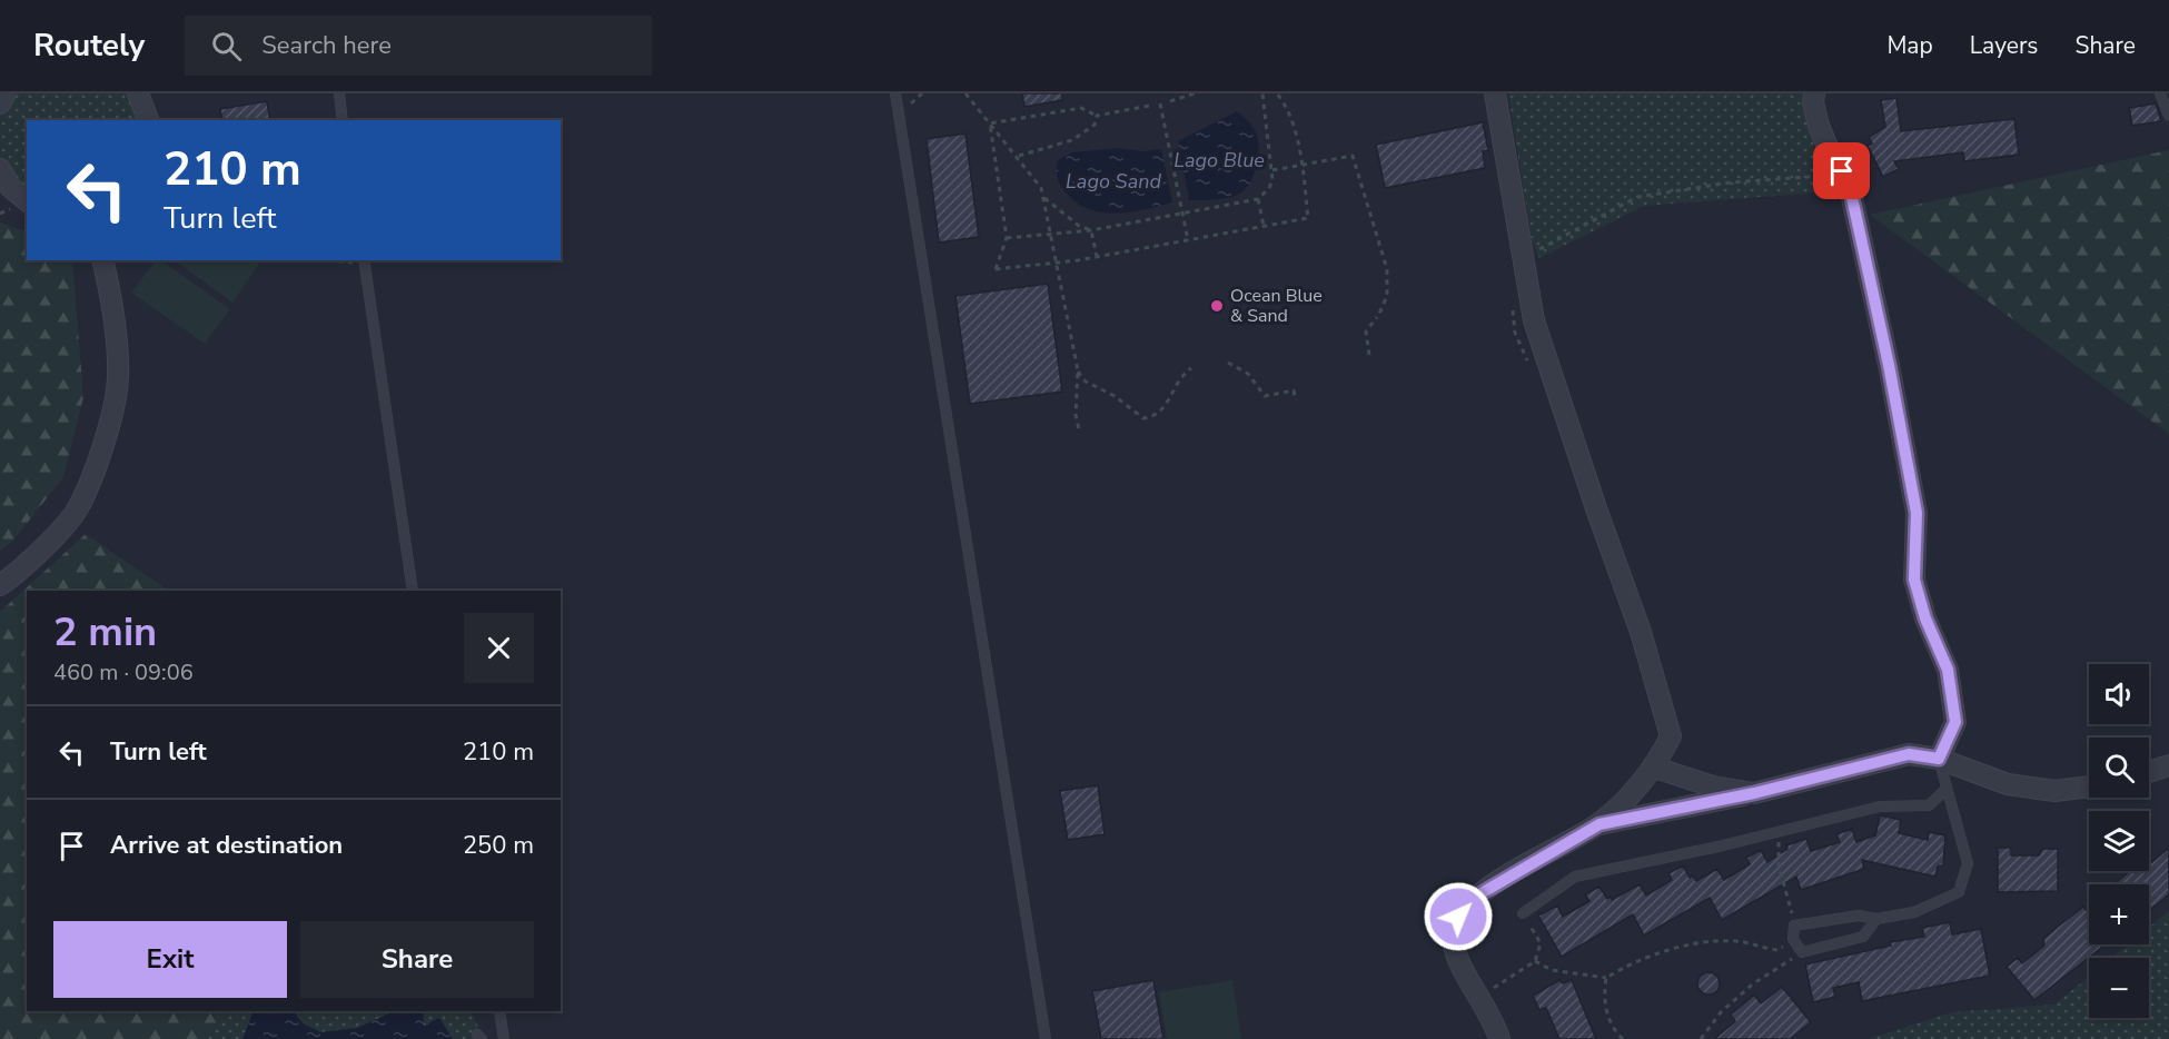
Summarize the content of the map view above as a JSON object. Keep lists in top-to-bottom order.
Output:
{
  "water": ["Lago Blue", "Lago Sand"],
  "places": ["Ocean Blue & Sand"],
  "page": {
    "header": "Routely",
    "search": "Search here",
    "nav": ["Map", "Layers", "Share"],
    "turn": ["210 m", "Turn left"],
    "heading": ["2 min", "460 m · 09:06"],
    "map_buttons": ["+", "−"],
    "list": [
      {
        "name": "Turn left",
        "value": "210 m"
      },
      {
        "name": "Arrive at destination",
        "value": "250 m"
      }
    ],
    "buttons": ["Exit", "Share"]
  }
}
